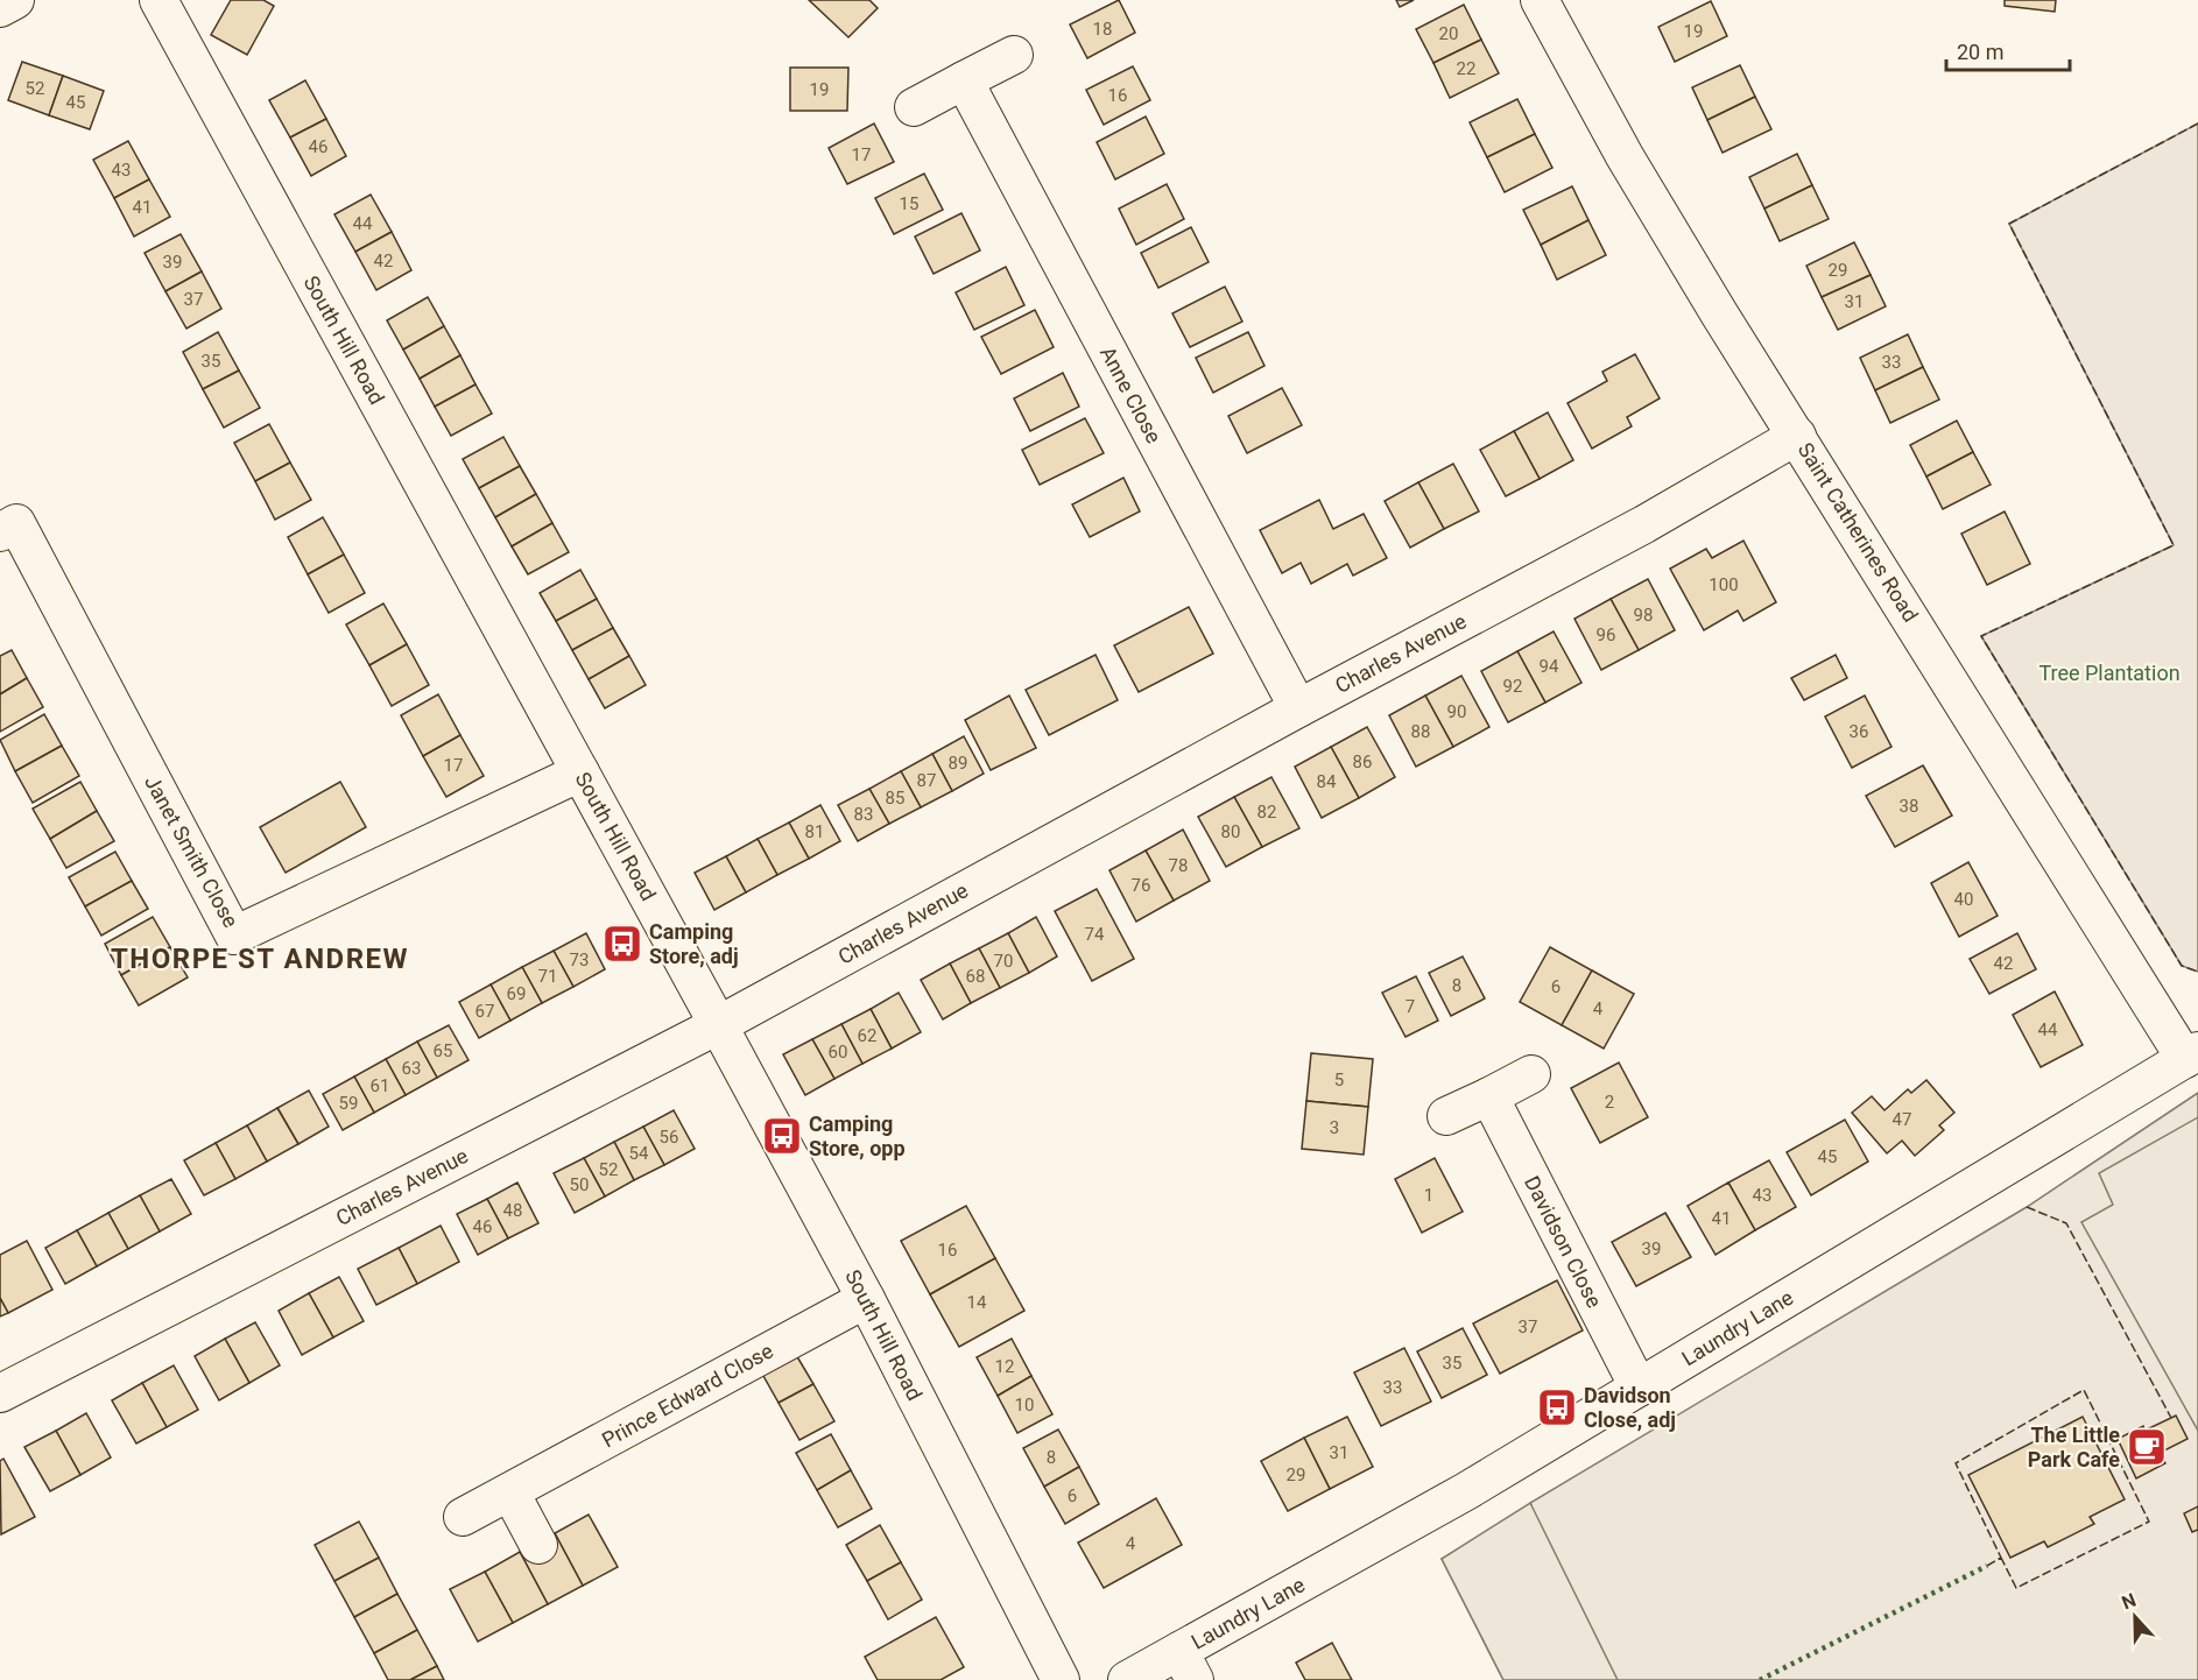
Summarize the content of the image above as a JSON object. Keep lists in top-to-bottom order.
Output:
{
  "streets": {
    "street": [
      "South Hill Road",
      "Anne Close",
      "Saint Catherines Road",
      "Charles Avenue",
      "Janet Smith Close",
      "Davidson Close",
      "Laundry Lane",
      "Prince Edward Close"
    ]
  },
  "crossings": [
    ["South Hill Road", "Charles Avenue"],
    ["South Hill Road", "Janet Smith Close"],
    ["South Hill Road", "Prince Edward Close"],
    ["Anne Close", "Charles Avenue"],
    ["Saint Catherines Road", "Charles Avenue"],
    ["Saint Catherines Road", "Laundry Lane"],
    ["Davidson Close", "Laundry Lane"]
  ],
  "districts": ["THORPE ST ANDREW"],
  "parks": ["Tree Plantation"],
  "places": {
    "bus stop": ["Camping Store, adj", "Camping Store, opp", "Davidson Close, adj"],
    "cafe": ["The Little Park Cafe"]
  },
  "house_numbers": [
    "18",
    "19",
    "20",
    "22",
    "52",
    "19",
    "16",
    "45",
    "46",
    "17",
    "43",
    "15",
    "41",
    "44",
    "42",
    "39",
    "29",
    "37",
    "31",
    "35",
    "33",
    "100",
    "98",
    "96",
    "94",
    "92",
    "90",
    "88",
    "36",
    "86",
    "89",
    "17",
    "87",
    "84",
    "85",
    "38",
    "82",
    "83",
    "81",
    "80",
    "78",
    "76",
    "40",
    "74",
    "73",
    "70",
    "42",
    "71",
    "68",
    "8",
    "6",
    "69",
    "7",
    "4",
    "67",
    "44",
    "62",
    "65",
    "60",
    "63",
    "5",
    "61",
    "2",
    "59",
    "47",
    "3",
    "56",
    "54",
    "45",
    "52",
    "50",
    "1",
    "43",
    "48",
    "41",
    "46",
    "39",
    "16",
    "14",
    "37",
    "35",
    "12",
    "33",
    "10",
    "31",
    "8",
    "29",
    "6",
    "4"
  ],
  "scale_bar": "20 m",
  "north": "top"
}
